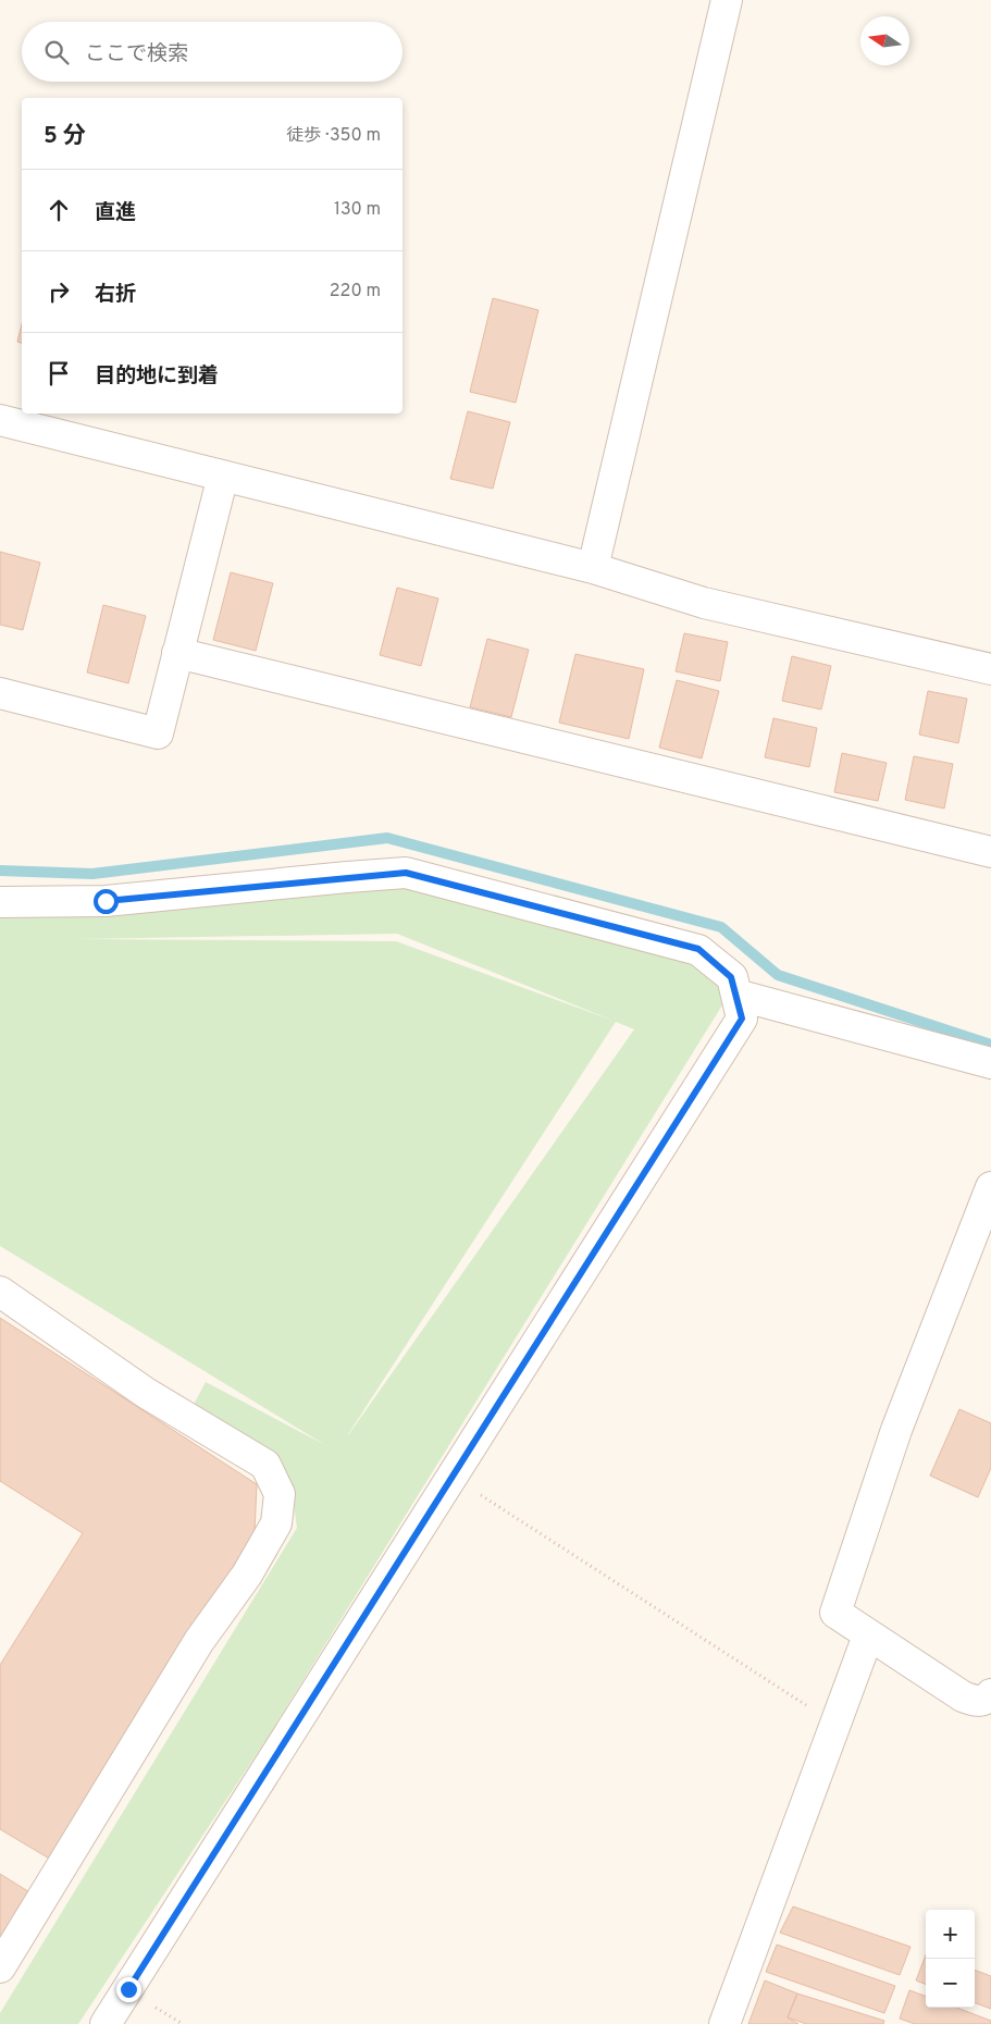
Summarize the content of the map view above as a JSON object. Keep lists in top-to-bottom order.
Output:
{
  "north": "left",
  "page": {
    "search": "ここで検索",
    "heading": ["5 分", "徒歩 · 350 m"],
    "list": [
      ["直進", "130 m"],
      ["右折", "220 m"],
      "目的地に到着"
    ],
    "map_buttons": ["+", "−"]
  }
}
